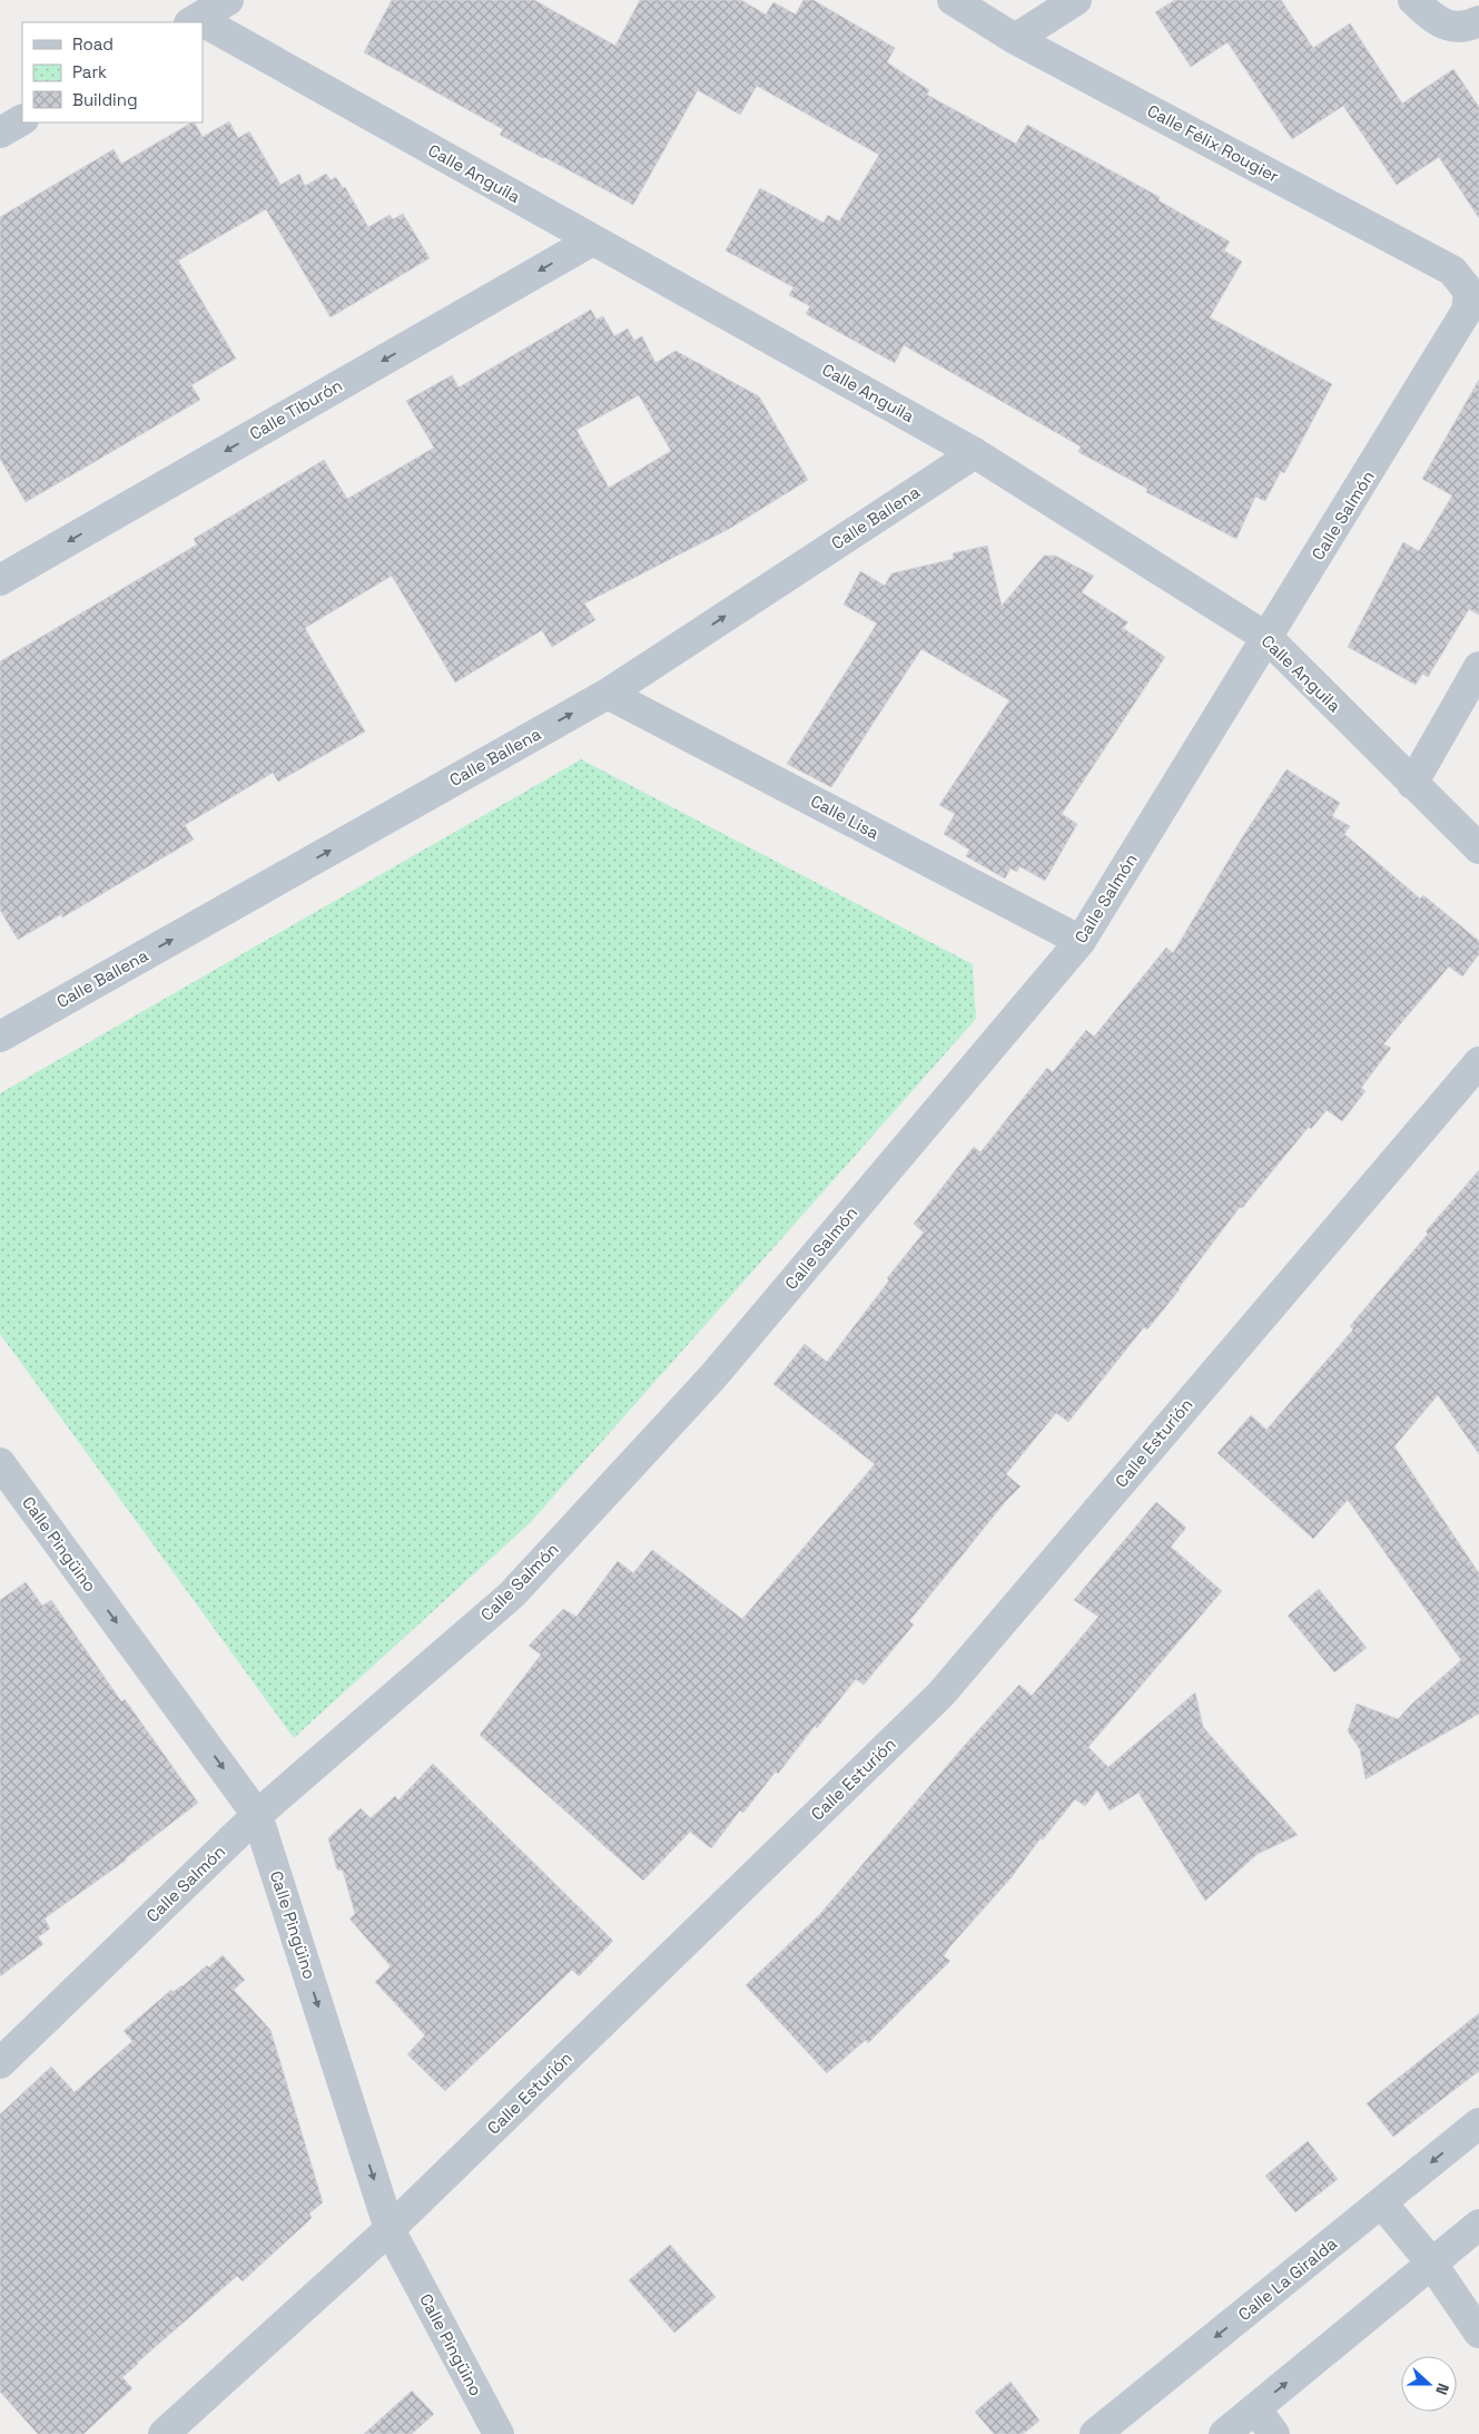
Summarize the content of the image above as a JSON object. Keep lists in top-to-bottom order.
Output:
{
  "streets": {
    "street": [
      "Calle Félix Rougier",
      "Calle Anguila",
      "Calle Tiburón",
      "Calle Salmón",
      "Calle Ballena",
      "Calle Lisa",
      "Calle Esturión",
      "Calle Pingüino",
      "Calle La Giralda"
    ]
  },
  "crossings": [
    ["Calle Félix Rougier", "Calle Salmón"],
    ["Calle Anguila", "Calle Tiburón"],
    ["Calle Anguila", "Calle Salmón"],
    ["Calle Anguila", "Calle Ballena"],
    ["Calle Salmón", "Calle Lisa"],
    ["Calle Salmón", "Calle Pingüino"],
    ["Calle Ballena", "Calle Lisa"],
    ["Calle Esturión", "Calle Pingüino"]
  ],
  "one_way": ["Calle Tiburón", "Calle Ballena", "Calle Pingüino"],
  "legend": ["Road", "Park", "Building"],
  "north": "right"
}
